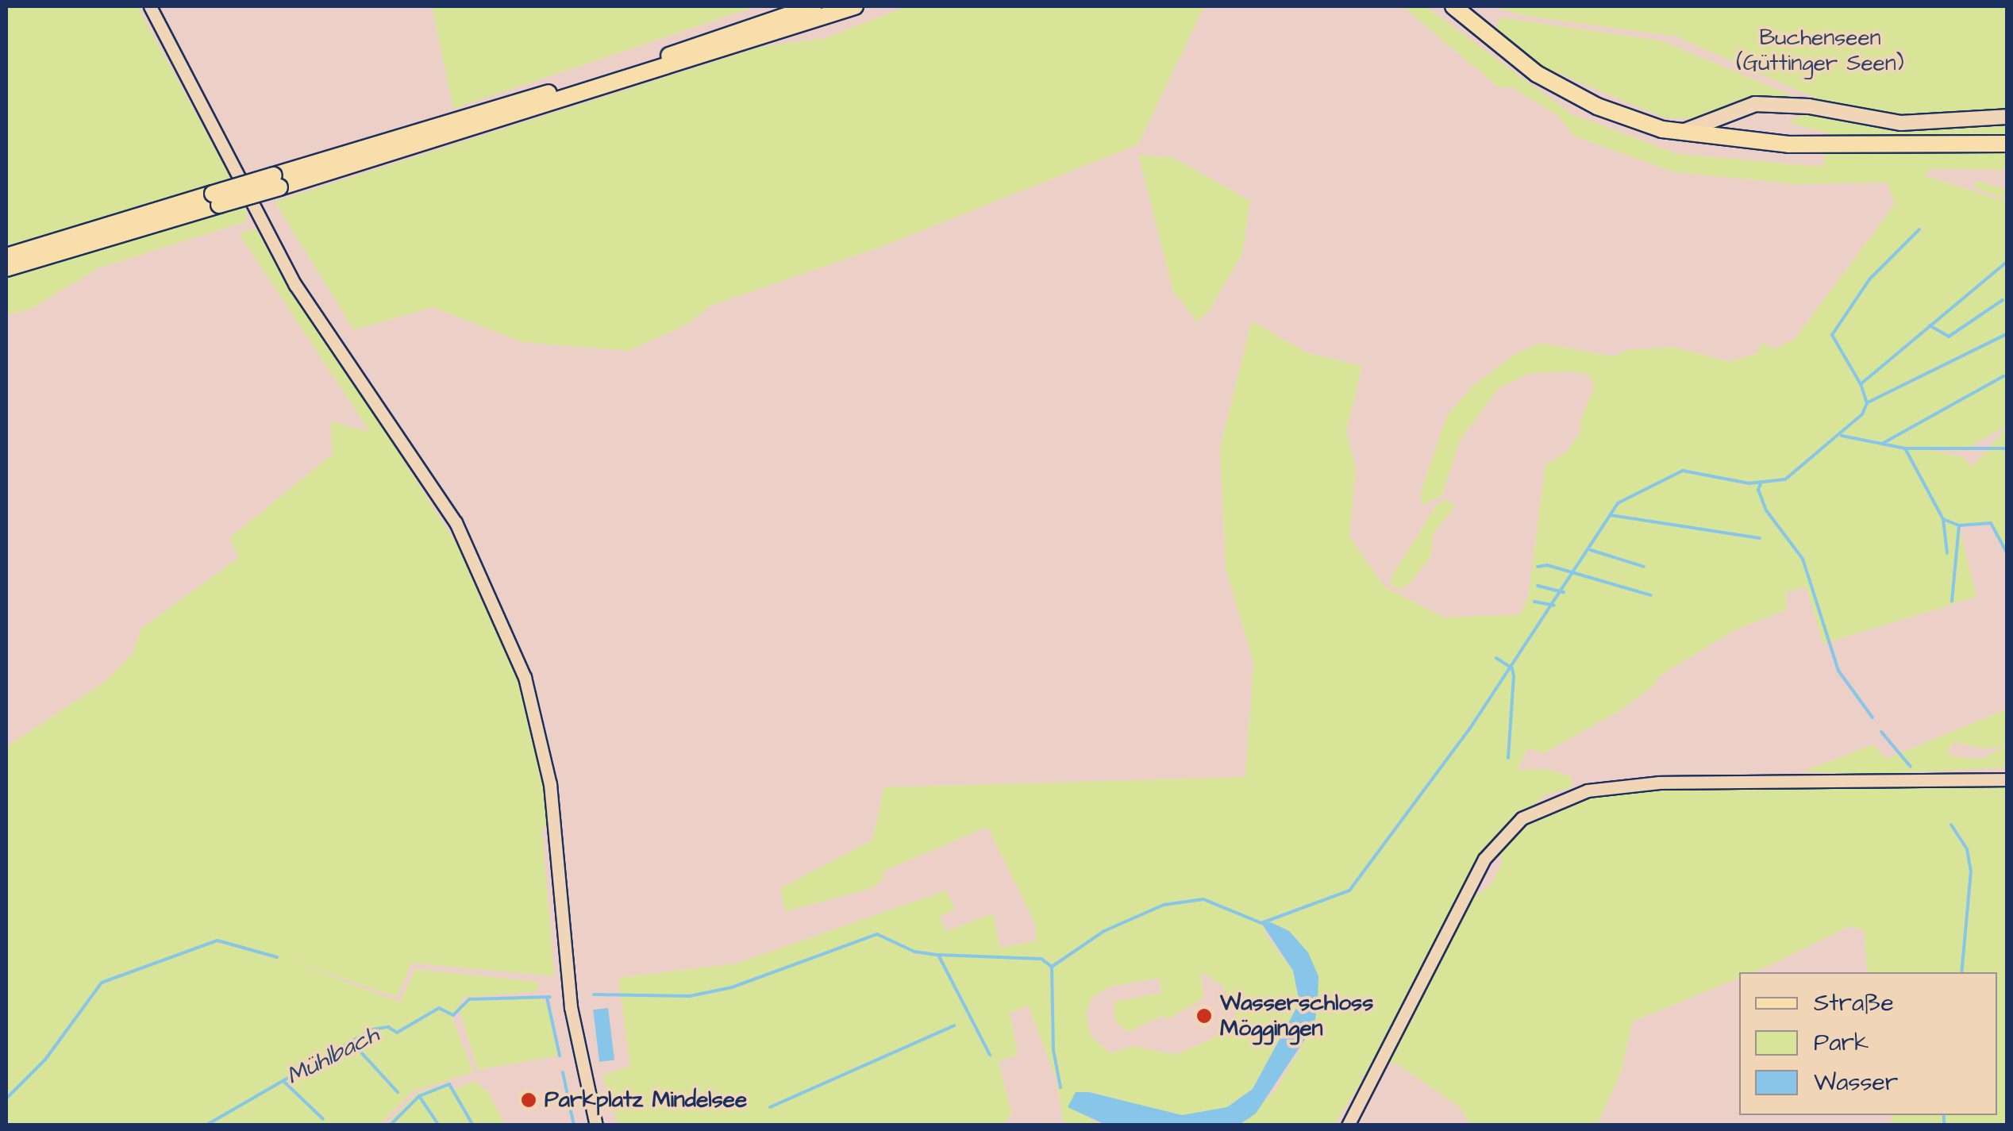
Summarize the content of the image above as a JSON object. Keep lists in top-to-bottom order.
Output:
{
  "water": ["Mühlbach"],
  "parks": ["Buchenseen (Güttinger Seen)"],
  "places": ["Wasserschloss Möggingen", "Parkplatz Mindelsee"],
  "legend": ["Straße", "Park", "Wasser"]
}
